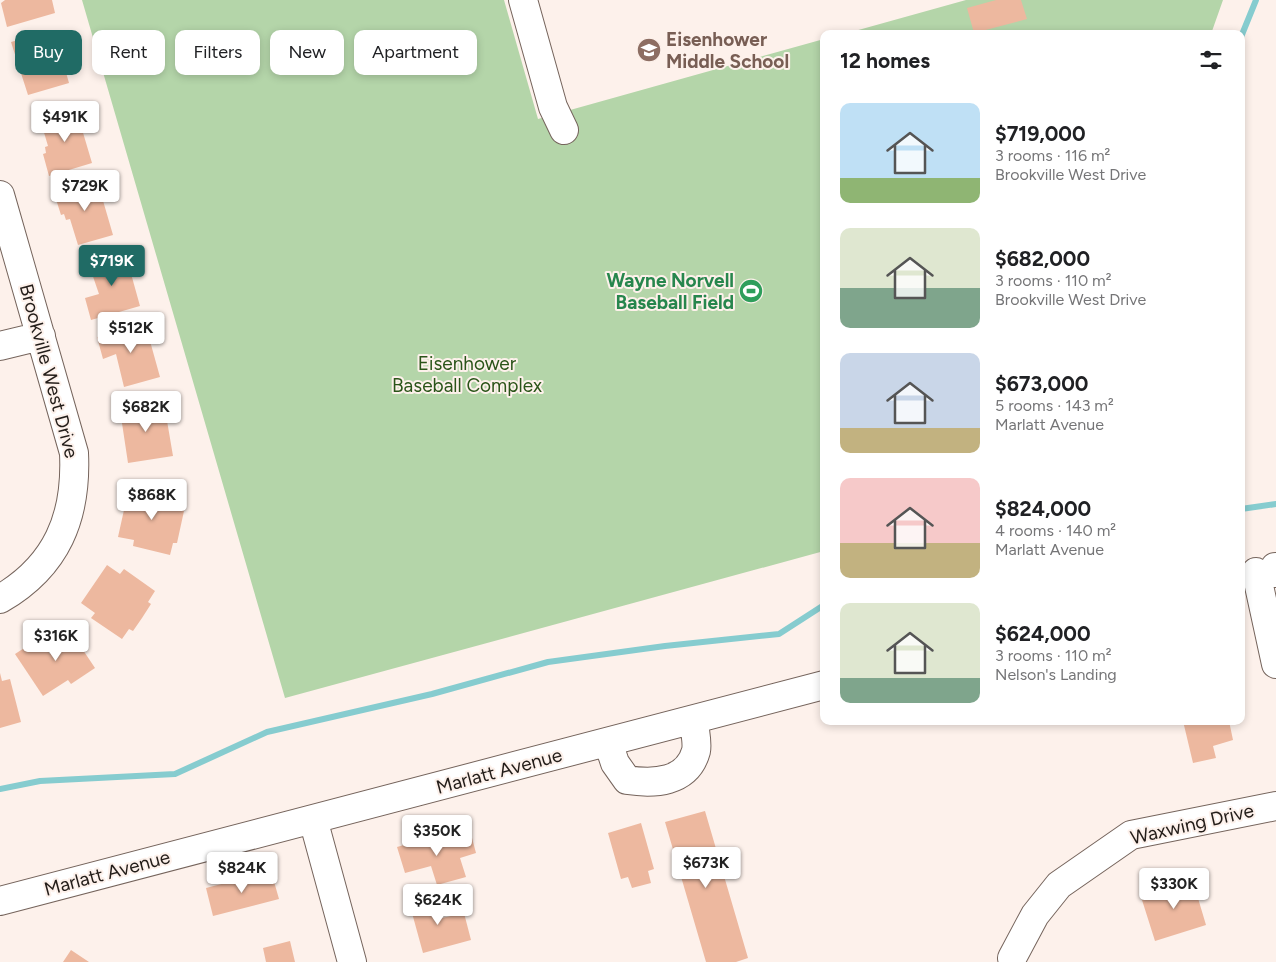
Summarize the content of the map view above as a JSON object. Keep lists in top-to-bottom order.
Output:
{
  "streets": {
    "street": ["Brookville West Drive", "Marlatt Avenue", "Waxwing Drive"]
  },
  "parks": ["Eisenhower Baseball Complex"],
  "places": {
    "school or university": ["Eisenhower Middle School"],
    "sports": ["Wayne Norvell Baseball Field"]
  },
  "page": {
    "chip": [
      "Buy",
      "Rent",
      "Filters",
      "New",
      "Apartment"
    ],
    "heading": "12 homes",
    "list": [
      {
        "name": "$719,000",
        "note": "3 rooms · 116 m² · Brookville West Drive"
      },
      {
        "name": "$682,000",
        "note": "3 rooms · 110 m² · Brookville West Drive"
      },
      {
        "name": "$673,000",
        "note": "5 rooms · 143 m² · Marlatt Avenue"
      },
      {
        "name": "$824,000",
        "note": "4 rooms · 140 m² · Marlatt Avenue"
      },
      {
        "name": "$624,000",
        "note": "3 rooms · 110 m² · Nelson's Landing"
      }
    ],
    "price": [
      "$491K",
      "$729K",
      "$719K",
      "$512K",
      "$682K",
      "$868K",
      "$316K",
      "$350K",
      "$673K",
      "$824K",
      "$330K",
      "$624K"
    ]
  }
}
